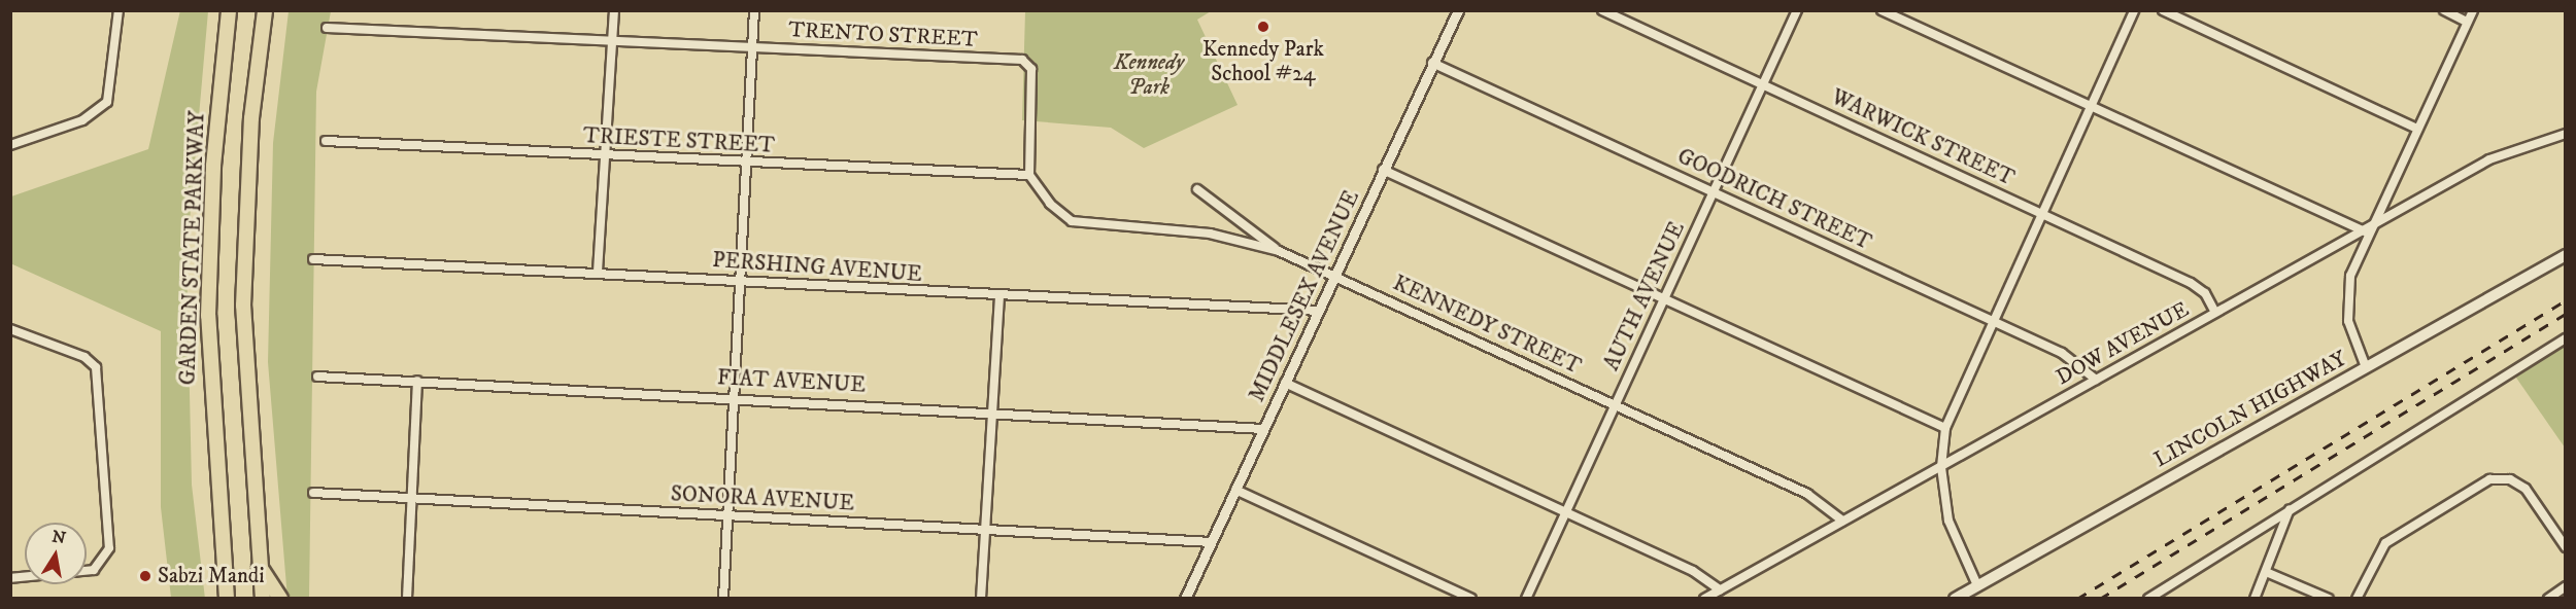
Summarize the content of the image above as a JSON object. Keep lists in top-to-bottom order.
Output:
{
  "streets": {
    "highway": ["GARDEN STATE PARKWAY"],
    "main road": ["LINCOLN HIGHWAY"],
    "street": [
      "TRENTO STREET",
      "WARWICK STREET",
      "TRIESTE STREET",
      "GOODRICH STREET",
      "PERSHING AVENUE",
      "MIDDLESEX AVENUE",
      "AUTH AVENUE",
      "KENNEDY STREET",
      "DOW AVENUE",
      "FIAT AVENUE",
      "SONORA AVENUE"
    ]
  },
  "crossings": [
    ["TRENTO STREET", "TRIESTE STREET"],
    ["TRENTO STREET", "KENNEDY STREET"],
    ["WARWICK STREET", "AUTH AVENUE"],
    ["WARWICK STREET", "DOW AVENUE"],
    ["TRIESTE STREET", "KENNEDY STREET"],
    ["GOODRICH STREET", "MIDDLESEX AVENUE"],
    ["GOODRICH STREET", "AUTH AVENUE"],
    ["GOODRICH STREET", "DOW AVENUE"],
    ["PERSHING AVENUE", "MIDDLESEX AVENUE"],
    ["MIDDLESEX AVENUE", "KENNEDY STREET"],
    ["MIDDLESEX AVENUE", "FIAT AVENUE"],
    ["MIDDLESEX AVENUE", "SONORA AVENUE"],
    ["AUTH AVENUE", "KENNEDY STREET"],
    ["KENNEDY STREET", "DOW AVENUE"]
  ],
  "parks": ["Kennedy Park"],
  "places": ["Kennedy Park School #24", "Sabzi Mandi"],
  "north": "top"
}
